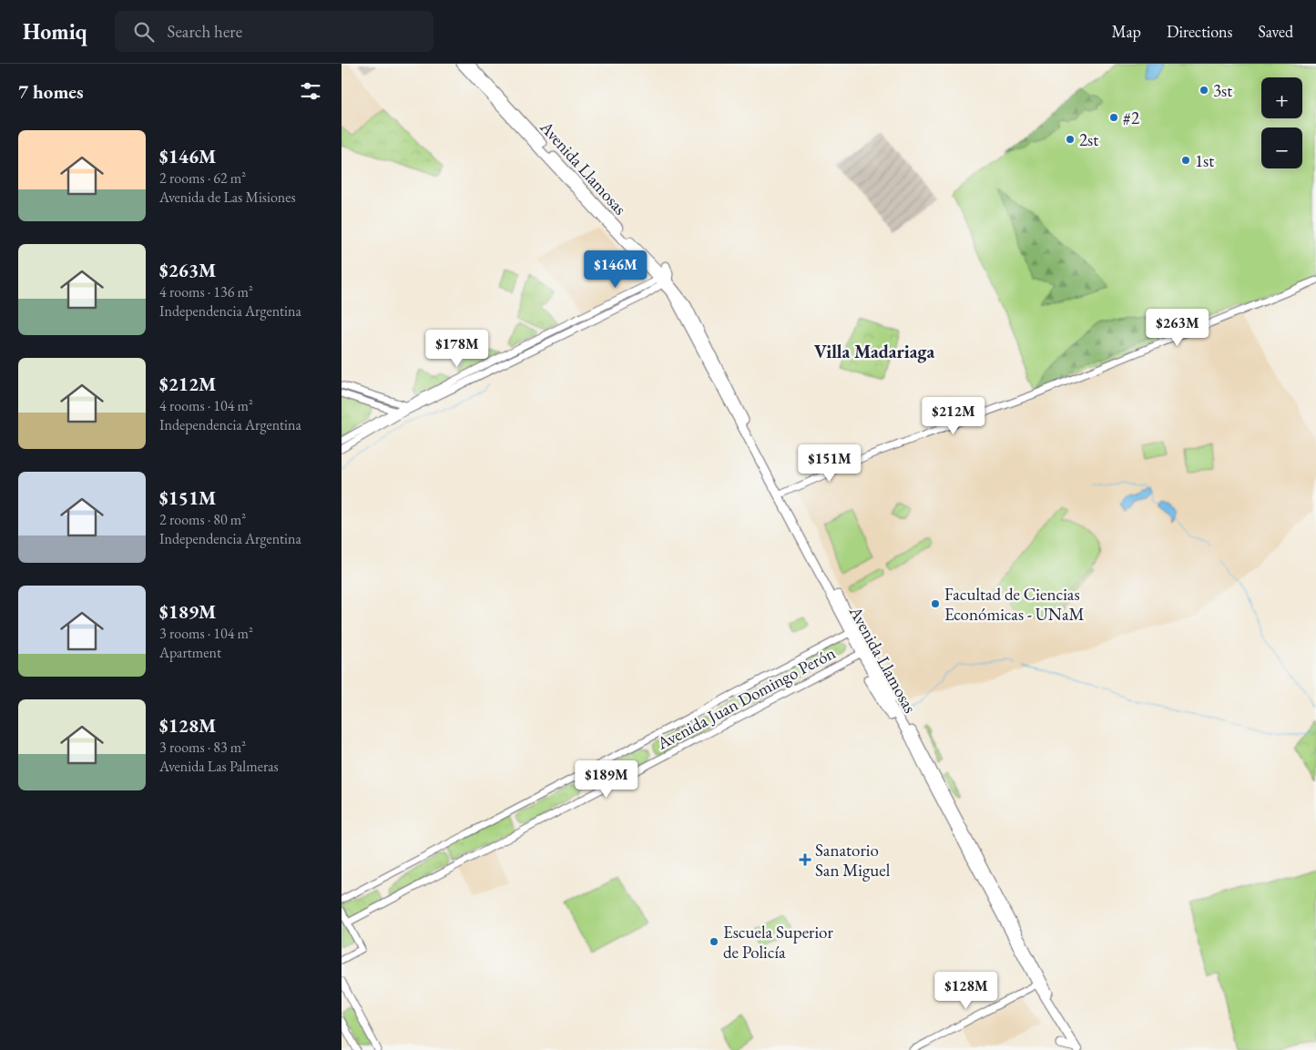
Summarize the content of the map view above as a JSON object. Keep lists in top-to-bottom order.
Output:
{
  "streets": {
    "highway": ["Avenida Llamosas"],
    "main road": ["Avenida Juan Domingo Perón"]
  },
  "crossings": [
    ["Avenida Llamosas", "Avenida Juan Domingo Perón"]
  ],
  "districts": ["Villa Madariaga"],
  "places": {
    "other": [
      "3st",
      "#2",
      "2st",
      "1st",
      "Facultad de Ciencias Económicas - UNaM",
      "Escuela Superior de Policía"
    ],
    "health": ["Sanatorio San Miguel"]
  },
  "page": {
    "header": "Homiq",
    "search": "Search here",
    "nav": ["Map", "Directions", "Saved"],
    "heading": "7 homes",
    "map_buttons": ["+", "−"],
    "list": [
      {
        "name": "$146M",
        "note": "2 rooms · 62 m² · Avenida de Las Misiones"
      },
      {
        "name": "$263M",
        "note": "4 rooms · 136 m² · Independencia Argentina"
      },
      {
        "name": "$212M",
        "note": "4 rooms · 104 m² · Independencia Argentina"
      },
      {
        "name": "$151M",
        "note": "2 rooms · 80 m² · Independencia Argentina"
      },
      {
        "name": "$189M",
        "note": "3 rooms · 104 m² · Apartment"
      },
      {
        "name": "$128M",
        "note": "3 rooms · 83 m² · Avenida Las Palmeras"
      }
    ],
    "price": [
      "$146M",
      "$263M",
      "$178M",
      "$212M",
      "$151M",
      "$189M",
      "$128M"
    ]
  }
}
